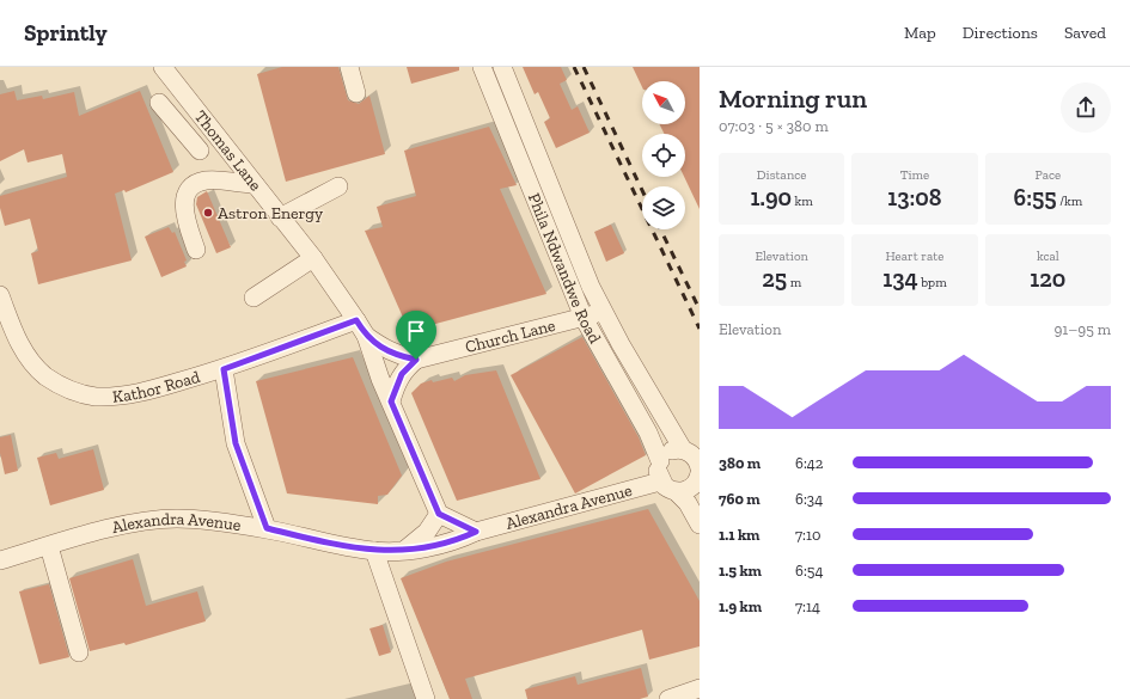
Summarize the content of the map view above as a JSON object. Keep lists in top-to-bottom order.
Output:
{
  "streets": {
    "street": [
      "Thomas Lane",
      "Phila Ndwandwe Road",
      "Church Lane",
      "Kathor Road",
      "Alexandra Avenue"
    ]
  },
  "crossings": [
    ["Thomas Lane", "Church Lane"],
    ["Thomas Lane", "Kathor Road"],
    ["Phila Ndwandwe Road", "Church Lane"],
    ["Phila Ndwandwe Road", "Alexandra Avenue"]
  ],
  "places": ["Astron Energy"],
  "north": "top left",
  "page": {
    "header": "Sprintly",
    "nav": ["Map", "Directions", "Saved"],
    "heading": ["Morning run", "07:03 · 5 × 380 m"],
    "stats": [
      ["Distance", "1.90 km"],
      ["Time", "13:08"],
      ["Pace", "6:55 /km"],
      ["Elevation", "25 m"],
      ["Heart rate", "134 bpm"],
      ["kcal", "120"]
    ],
    "chart": ["Elevation", "91–95 m"],
    "list": [
      {
        "name": "380 m",
        "note": "6:42"
      },
      {
        "name": "760 m",
        "note": "6:34"
      },
      {
        "name": "1.1 km",
        "note": "7:10"
      },
      {
        "name": "1.5 km",
        "note": "6:54"
      },
      {
        "name": "1.9 km",
        "note": "7:14"
      }
    ]
  }
}
